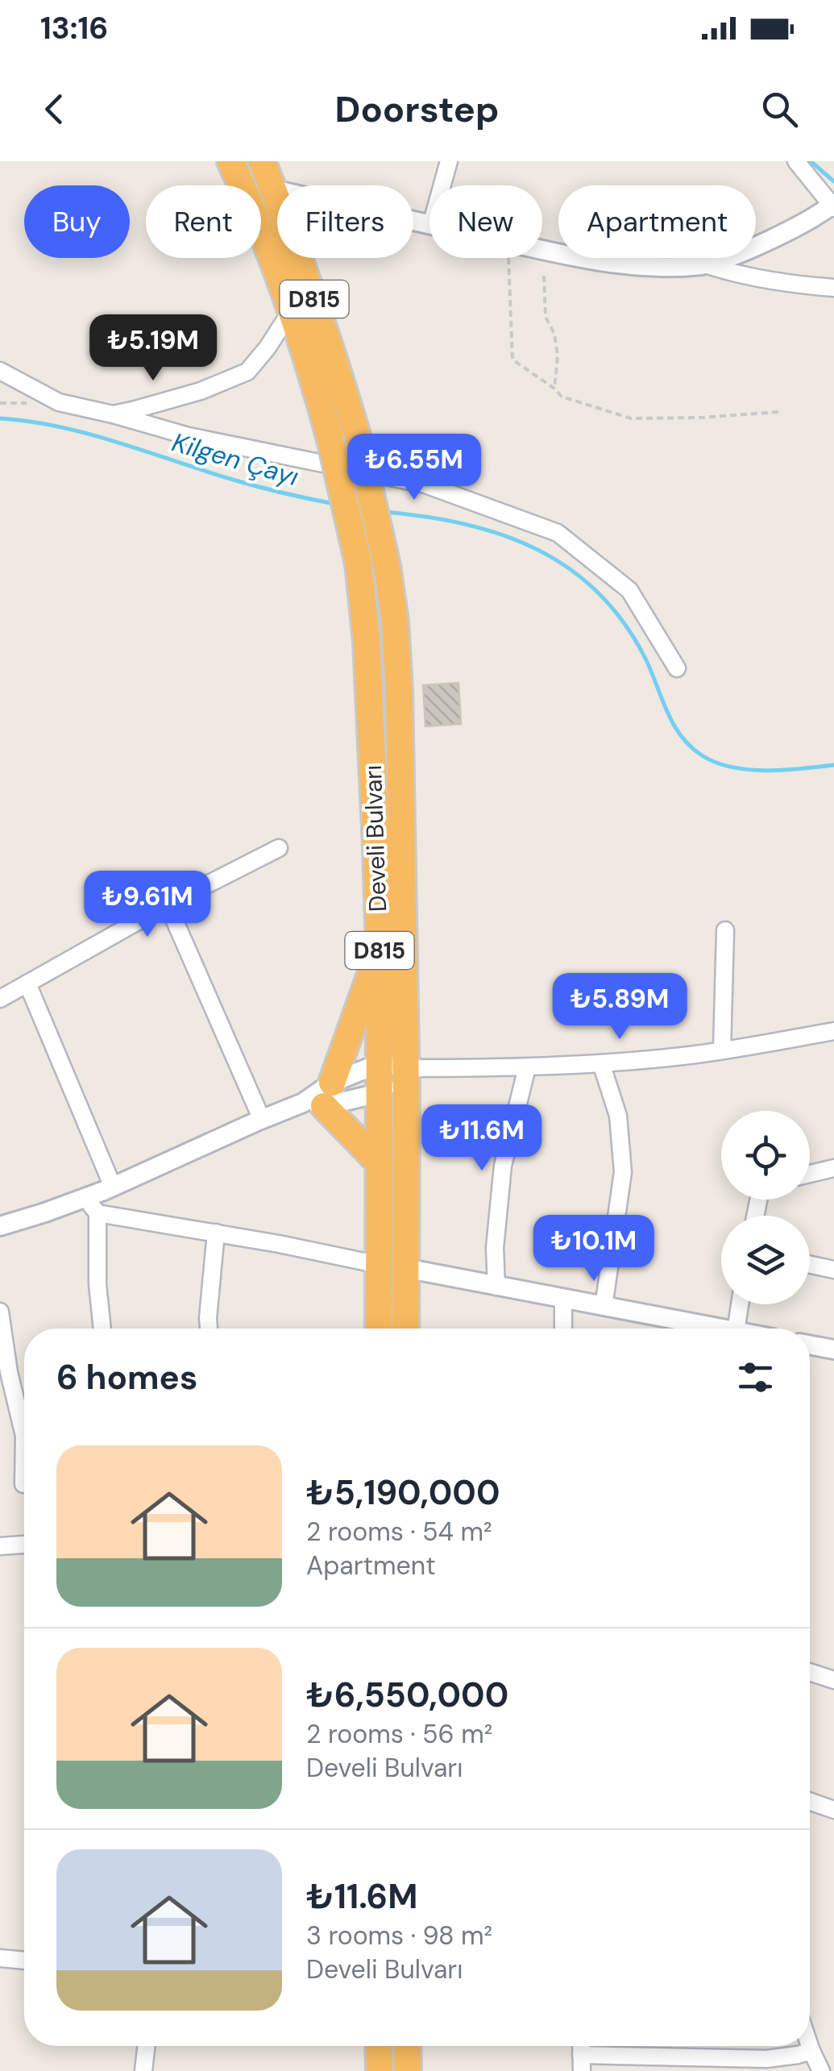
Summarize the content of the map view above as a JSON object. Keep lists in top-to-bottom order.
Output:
{
  "streets": {
    "highway": ["D815", "Develi Bulvarı"]
  },
  "crossings": [
    ["D815", "Develi Bulvarı"]
  ],
  "water": ["Kilgen Çayı"],
  "page": {
    "status": "13:16",
    "header": "Doorstep",
    "chip": [
      "Buy",
      "Rent",
      "Filters",
      "New",
      "Apartment"
    ],
    "price": [
      "₺5.19M",
      "₺6.55M",
      "₺9.61M",
      "₺5.89M",
      "₺11.6M",
      "₺10.1M"
    ],
    "heading": "6 homes",
    "list": [
      {
        "name": "₺5,190,000",
        "note": "2 rooms · 54 m² · Apartment"
      },
      {
        "name": "₺6,550,000",
        "note": "2 rooms · 56 m² · Develi Bulvarı"
      },
      {
        "name": "₺11.6M",
        "note": "3 rooms · 98 m² · Develi Bulvarı"
      }
    ]
  }
}
